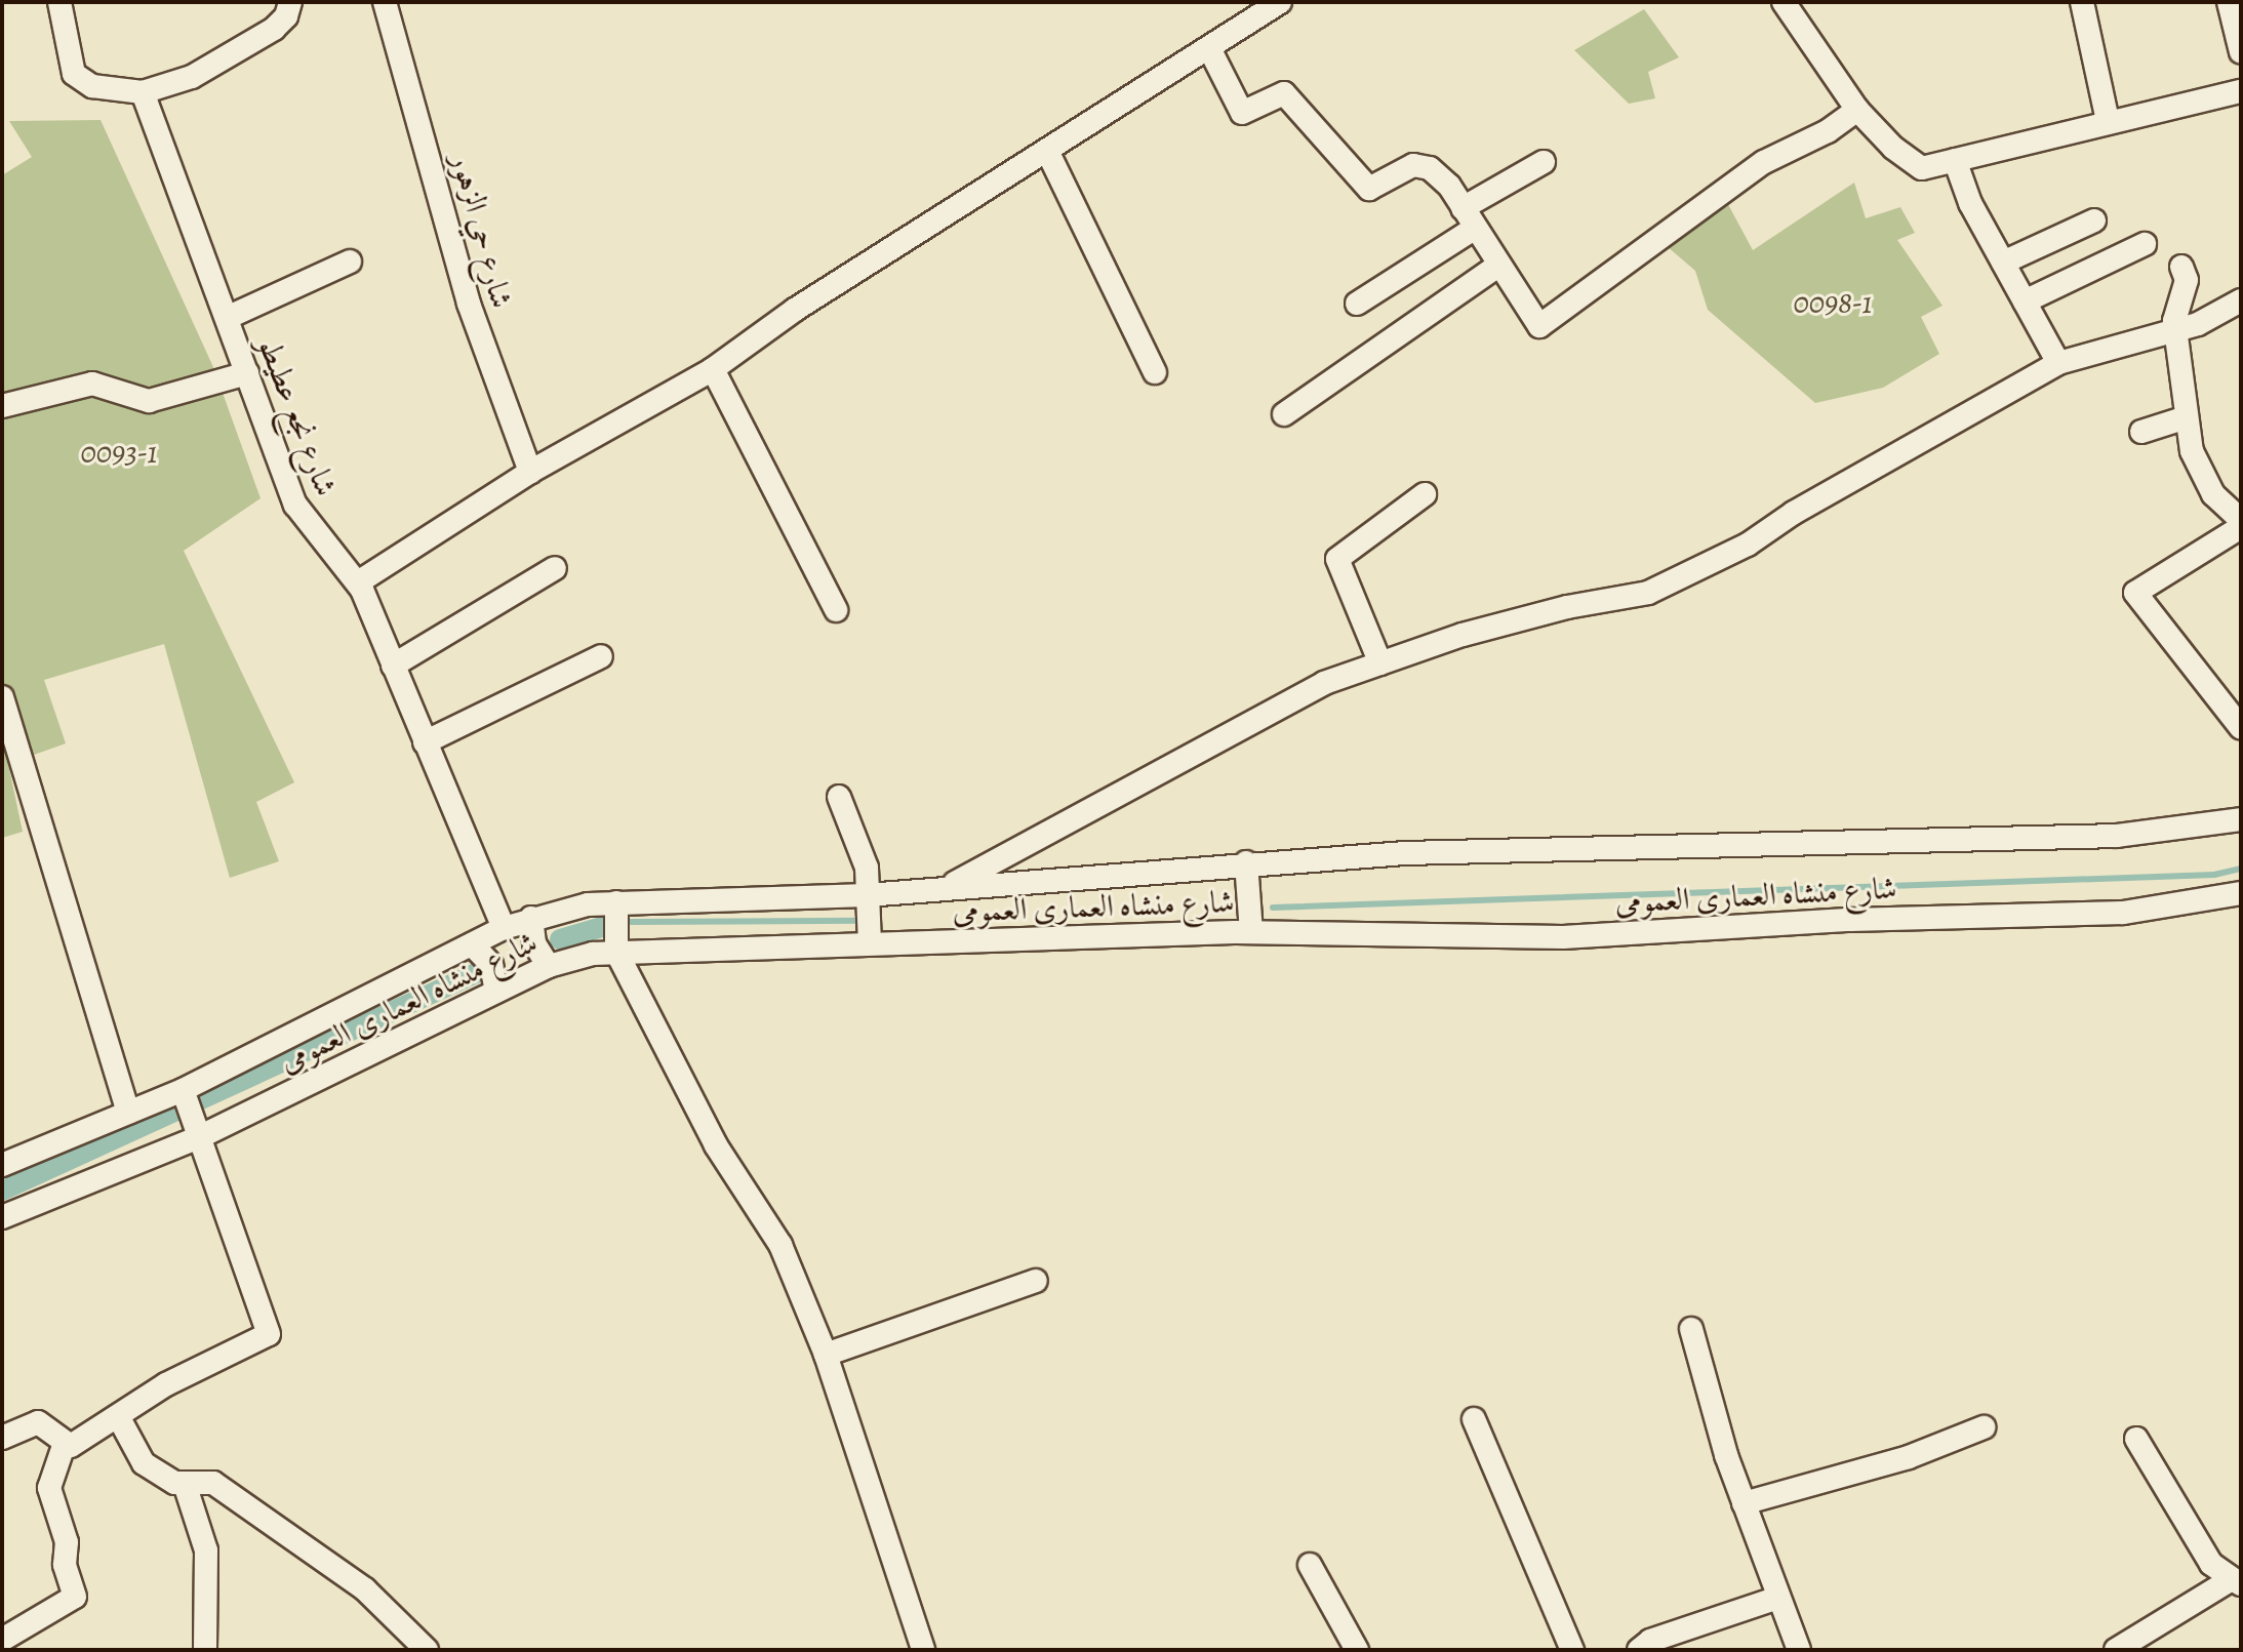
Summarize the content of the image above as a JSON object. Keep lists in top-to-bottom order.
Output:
{
  "streets": {
    "street": ["شارع حي الزهور", "شارع نجع عطيطو", "شارع منشاه العمارى العمومى"]
  },
  "crossings": [
    ["شارع نجع عطيطو", "شارع منشاه العمارى العمومى"]
  ],
  "parks": ["0098-1", "0093-1"]
}
